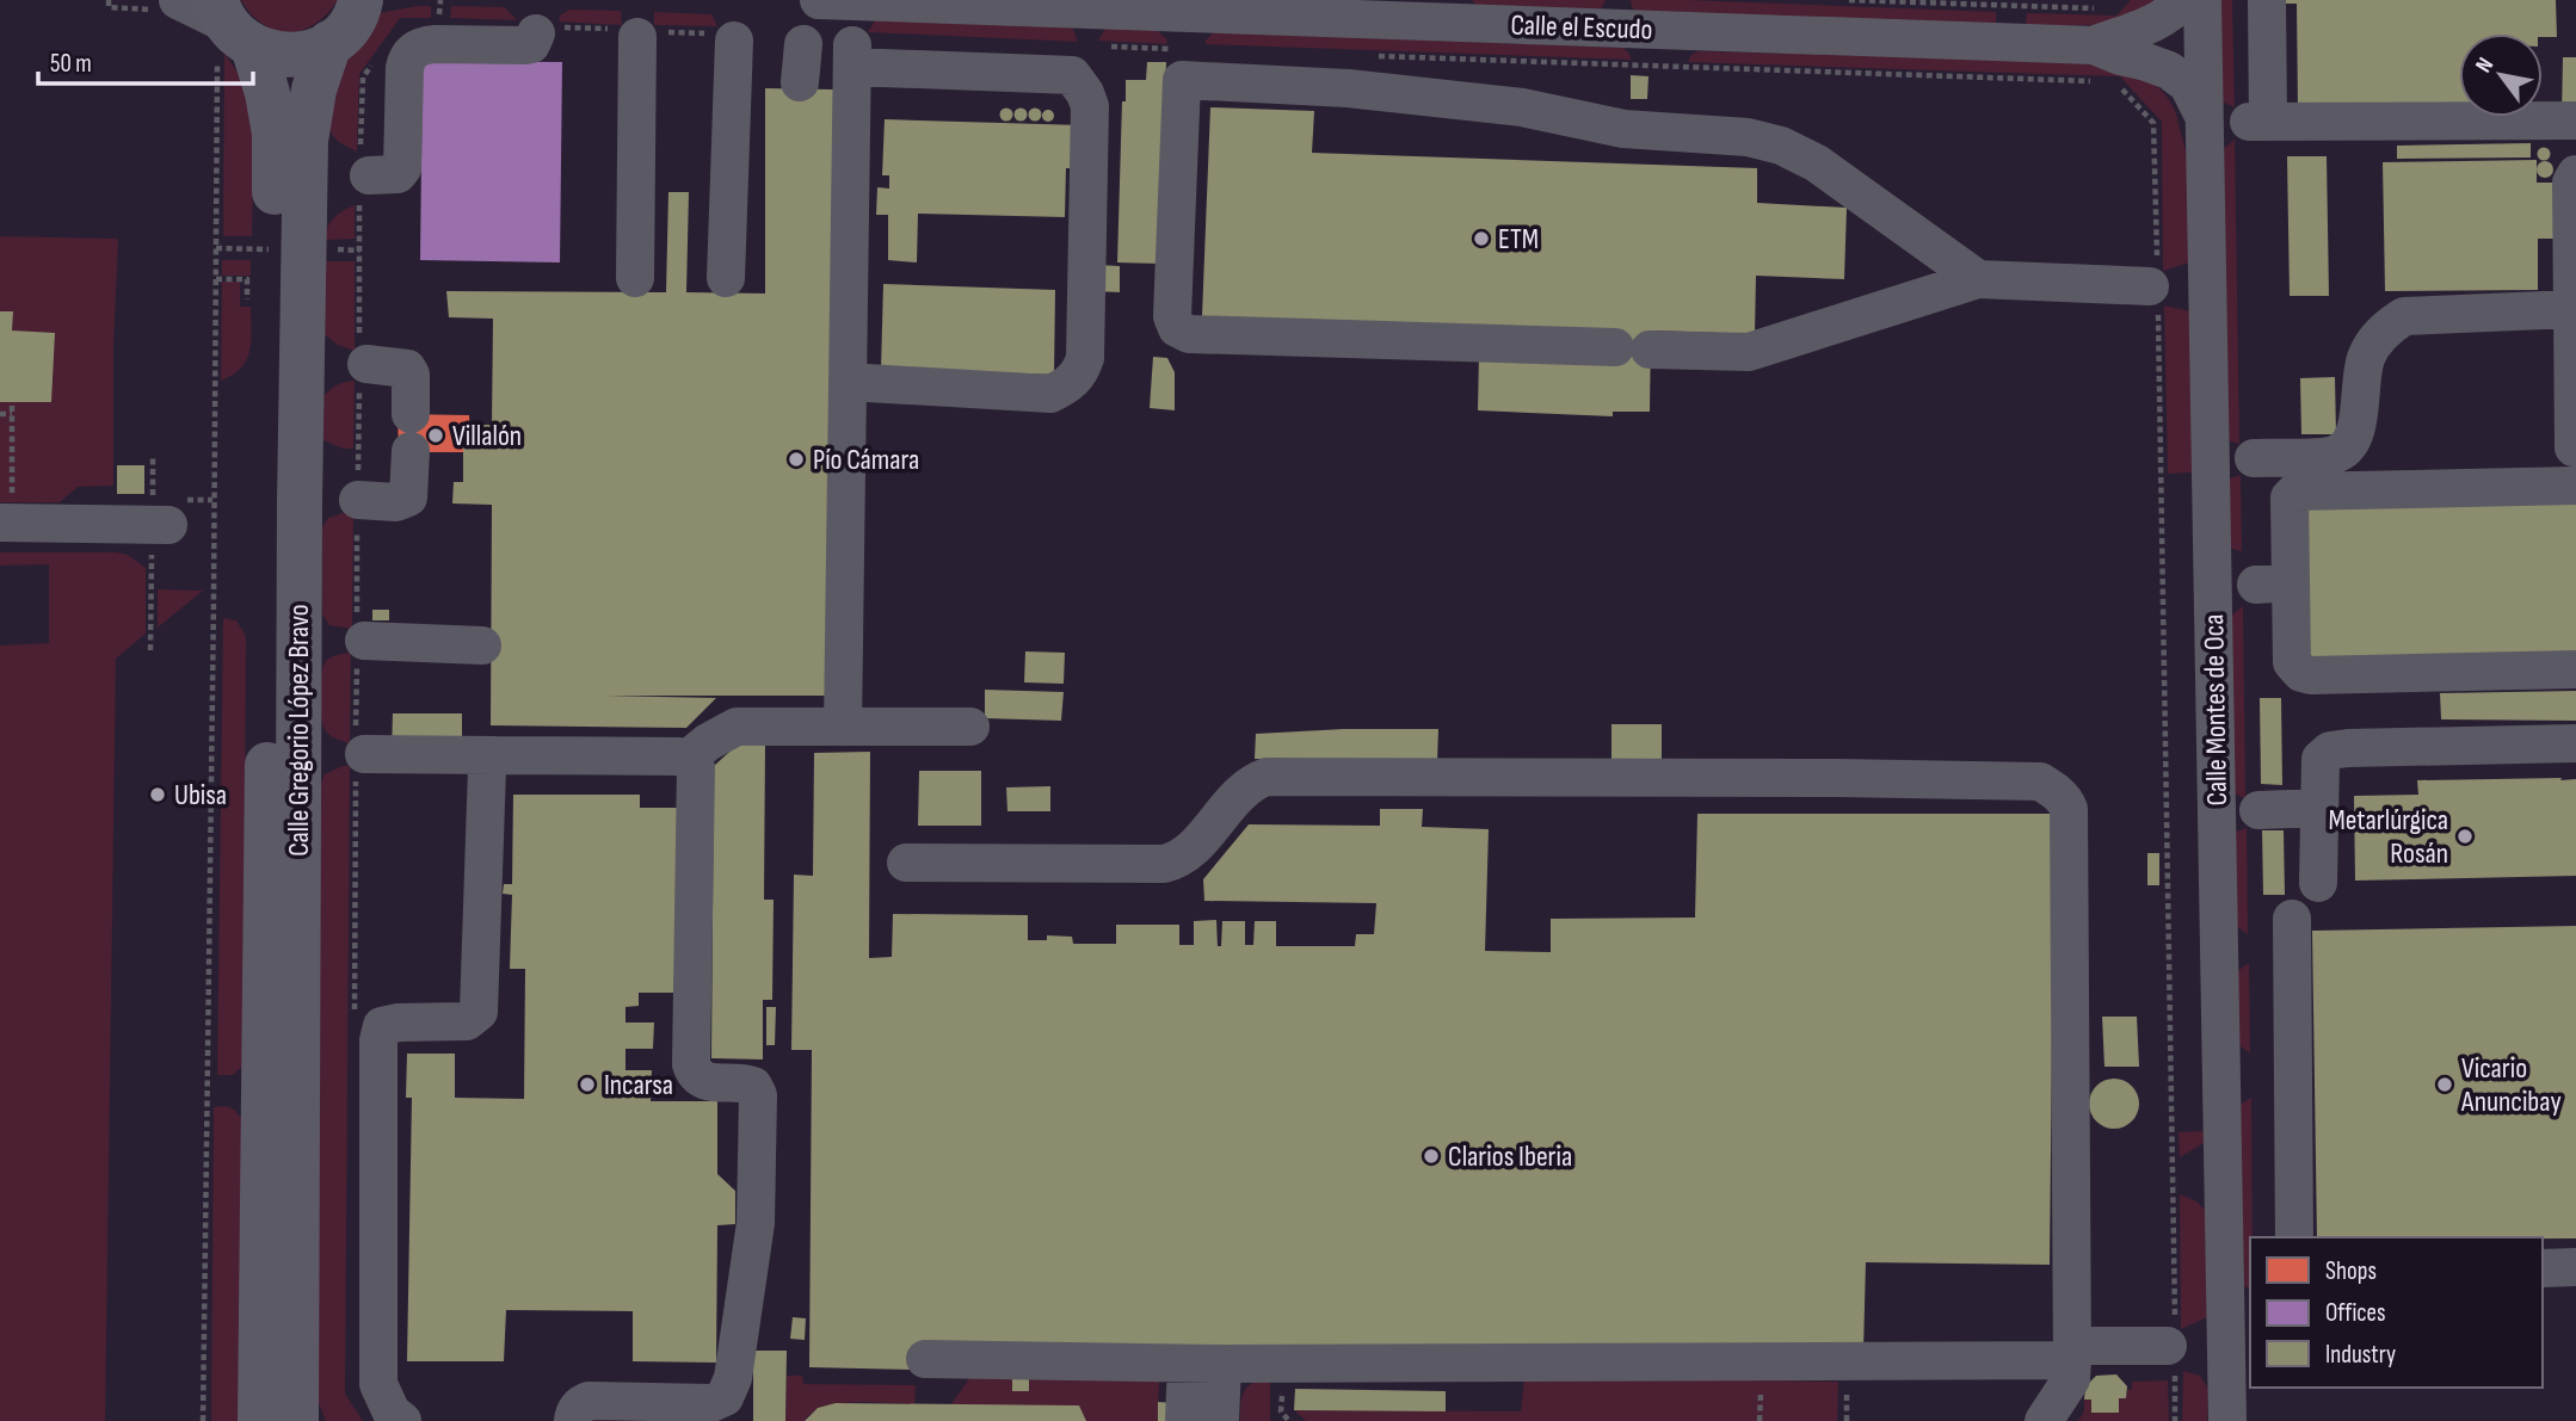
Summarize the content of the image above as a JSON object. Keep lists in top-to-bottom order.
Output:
{
  "streets": {
    "main road": ["Calle Gregorio López Bravo"],
    "street": ["Calle el Escudo", "Calle Montes de Oca"]
  },
  "crossings": [
    ["Calle el Escudo", "Calle Montes de Oca"]
  ],
  "places": [
    "ETM",
    "Villalón",
    "Pío Cámara",
    "Ubisa",
    "Metarlúrgica Rosán",
    "Incarsa",
    "Vicario Anuncibay",
    "Clarios Iberia"
  ],
  "legend": ["Shops", "Offices", "Industry"],
  "scale_bar": "50 m",
  "north": "top left"
}
